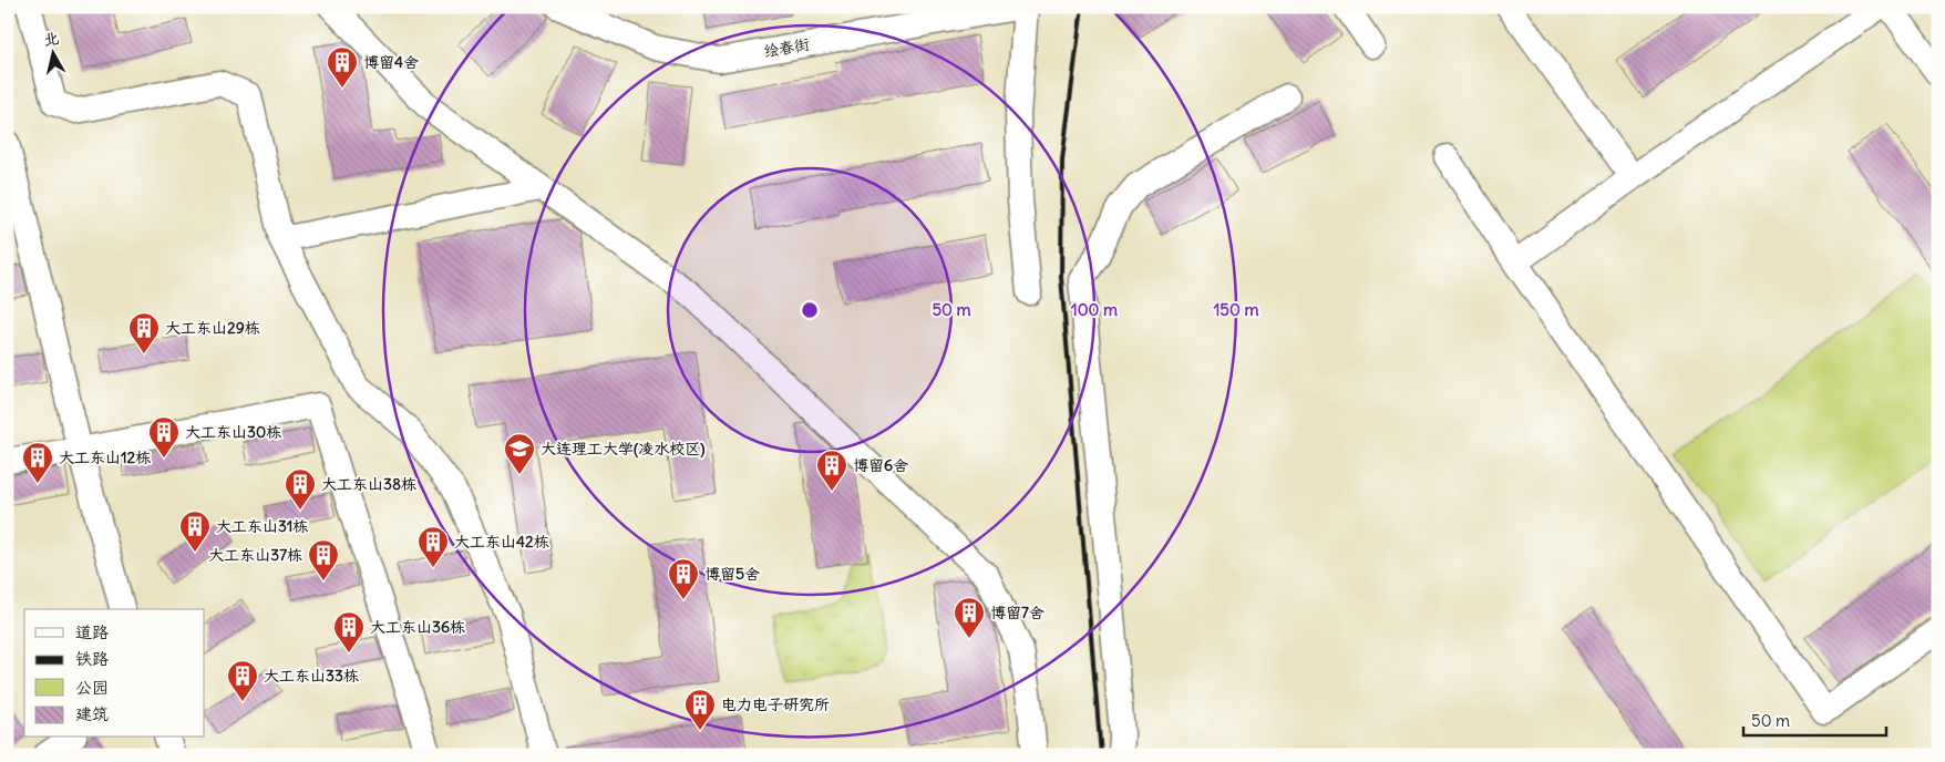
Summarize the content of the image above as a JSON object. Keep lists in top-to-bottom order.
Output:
{
  "streets": {
    "street": ["绘春街"]
  },
  "places": {
    "building": [
      "博留4舍",
      "大工东山29栋",
      "大工东山30栋",
      "大工东山12栋",
      "博留6舍",
      "大工东山38栋",
      "大工东山31栋",
      "大工东山42栋",
      "大工东山37栋",
      "博留5舍",
      "博留7舍",
      "大工东山36栋",
      "大工东山33栋",
      "电力电子研究所"
    ],
    "school or university": ["大连理工大学(凌水校区)"]
  },
  "legend": [
    "道路",
    "铁路",
    "公园",
    "建筑"
  ],
  "scale_bar": "50 m",
  "north": "top",
  "rings": ["50 m", "100 m", "150 m"]
}
